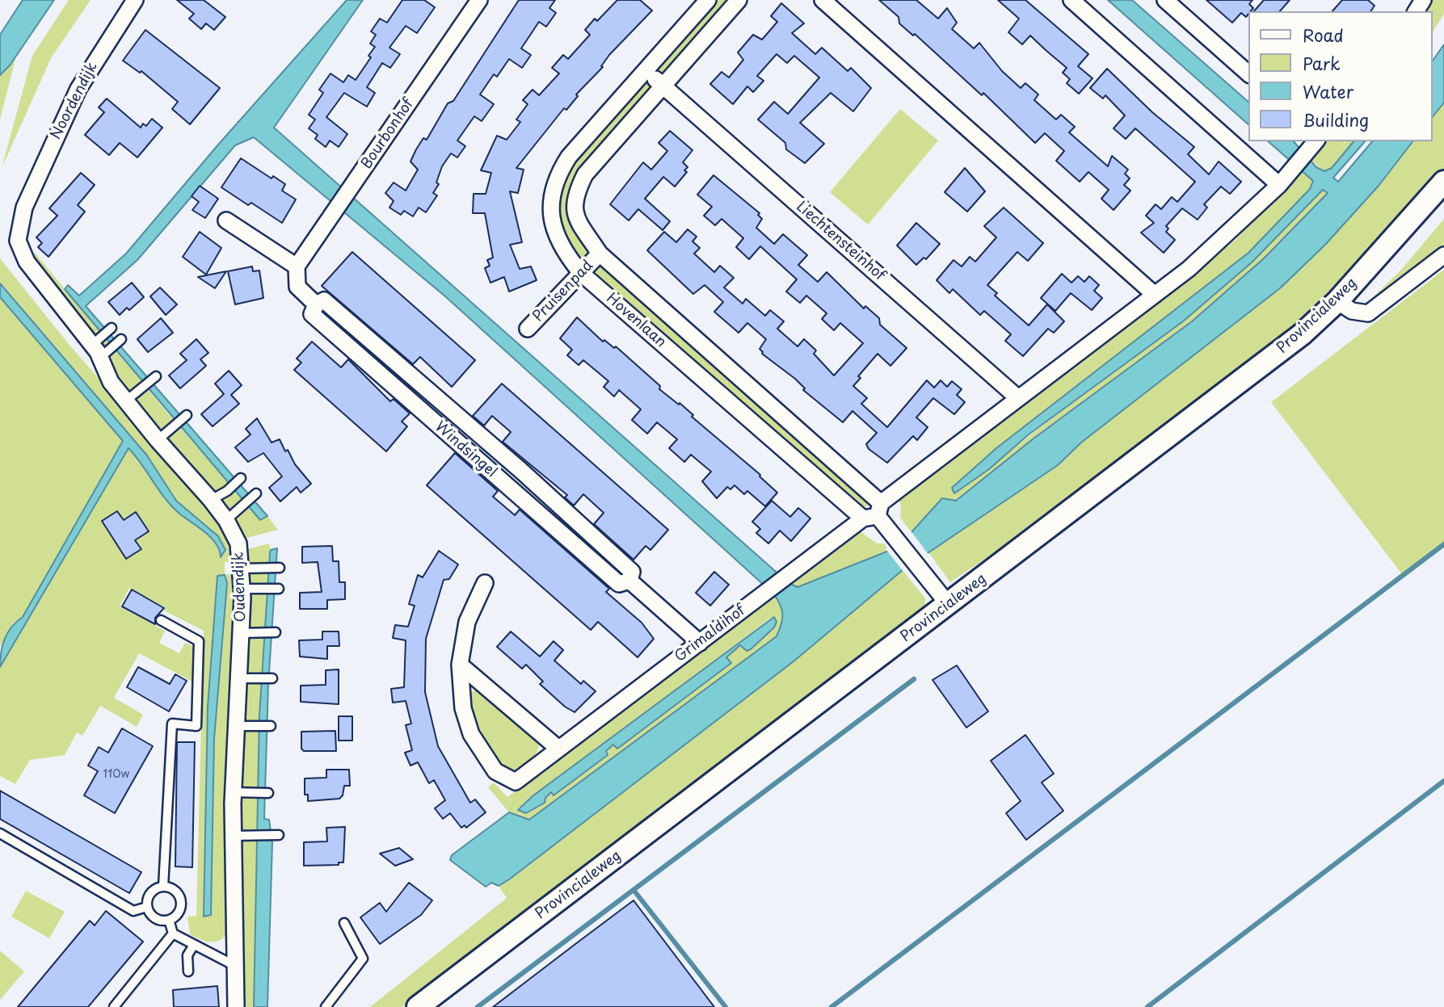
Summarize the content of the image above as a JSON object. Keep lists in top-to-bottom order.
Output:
{
  "streets": {
    "main road": ["Provincialeweg"],
    "street": [
      "Noordendijk",
      "Bourbonhof",
      "Liechtensteinhof",
      "Pruisenpad",
      "Hovenlaan",
      "Windsingel",
      "Oudendijk",
      "Grimaldihof"
    ]
  },
  "crossings": [
    ["Noordendijk", "Oudendijk"],
    ["Bourbonhof", "Windsingel"],
    ["Liechtensteinhof", "Hovenlaan"],
    ["Pruisenpad", "Hovenlaan"],
    ["Provincialeweg", "Hovenlaan"],
    ["Hovenlaan", "Grimaldihof"],
    ["Windsingel", "Grimaldihof"]
  ],
  "house_numbers": ["110w"],
  "legend": [
    "Road",
    "Park",
    "Water",
    "Building"
  ]
}
